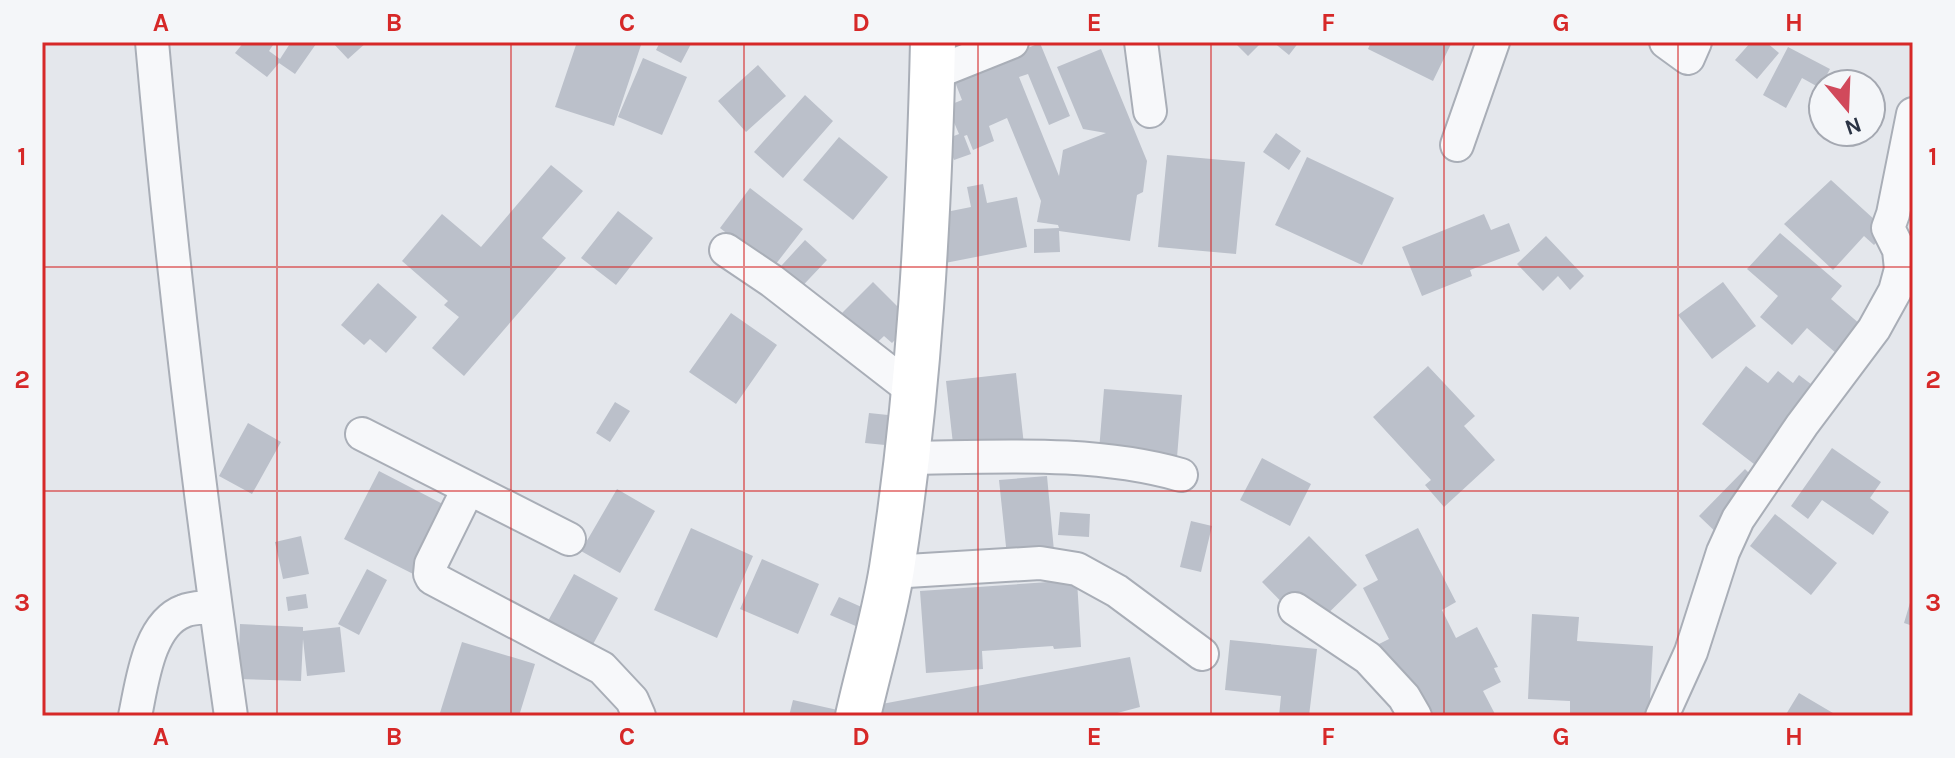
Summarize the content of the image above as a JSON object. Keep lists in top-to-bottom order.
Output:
{
  "north": "bottom",
  "grid": {
    "columns": [
      "A",
      "B",
      "C",
      "D",
      "E",
      "F",
      "G",
      "H"
    ],
    "rows": ["1", "2", "3"]
  }
}
